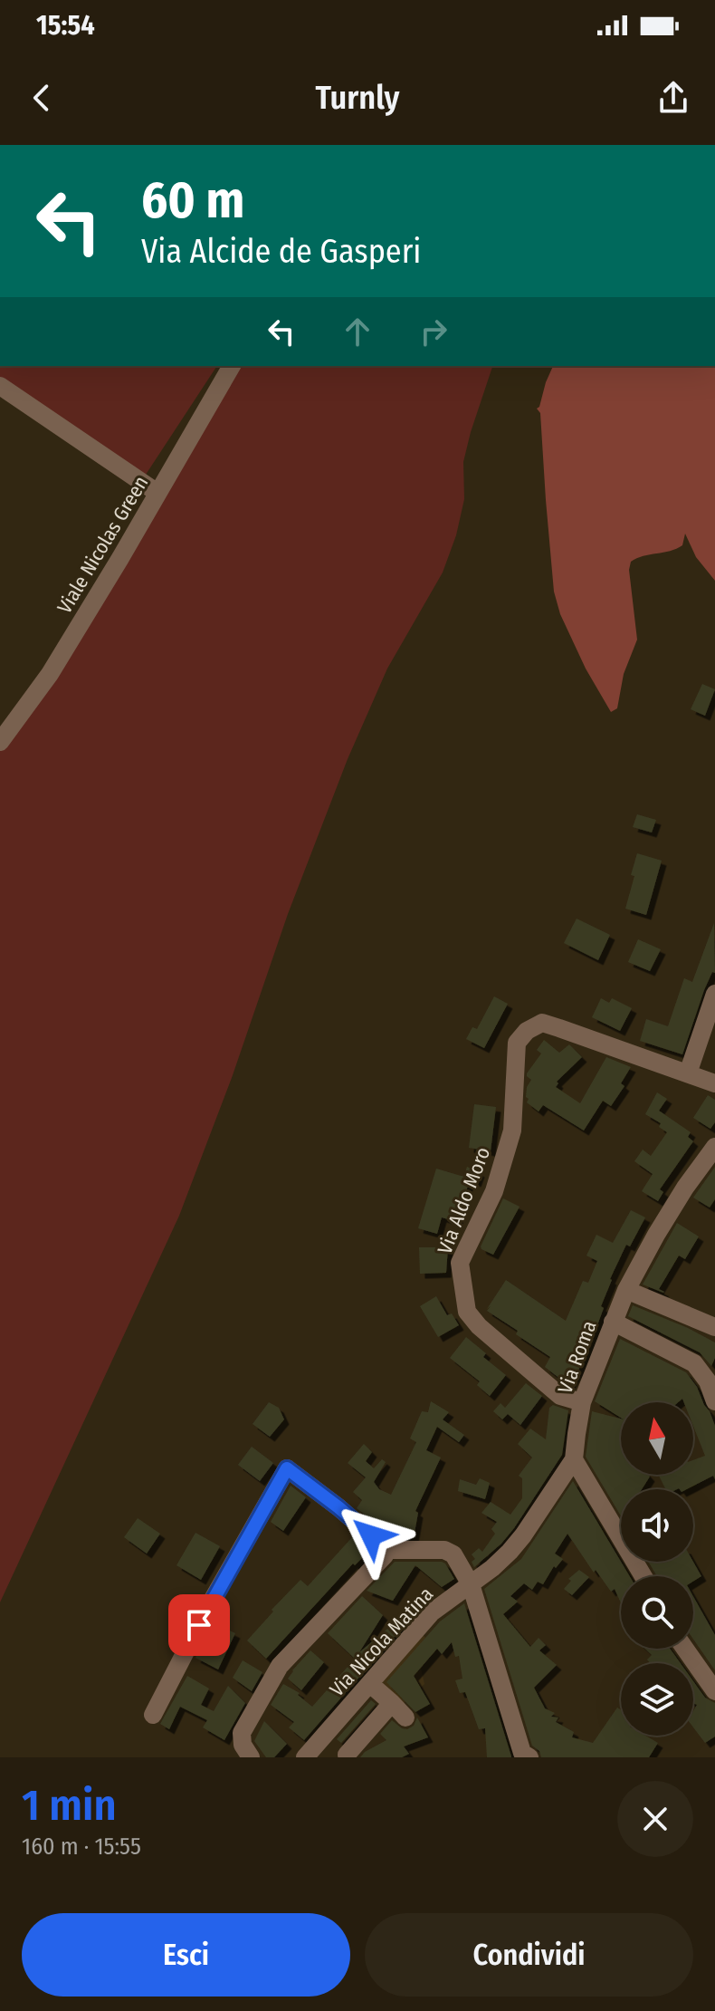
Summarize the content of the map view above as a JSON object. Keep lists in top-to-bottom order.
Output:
{
  "streets": {
    "street": [
      "Viale Nicolas Green",
      "Via Aldo Moro",
      "Via Roma",
      "Via Nicola Matina"
    ]
  },
  "crossings": [
    ["Via Aldo Moro", "Via Roma"],
    ["Via Roma", "Via Nicola Matina"]
  ],
  "north": "top",
  "page": {
    "status": "15:54",
    "header": "Turnly",
    "turn": ["60 m", "Via Alcide de Gasperi"],
    "heading": ["1 min", "160 m · 15:55"],
    "buttons": ["Esci", "Condividi"]
  }
}
